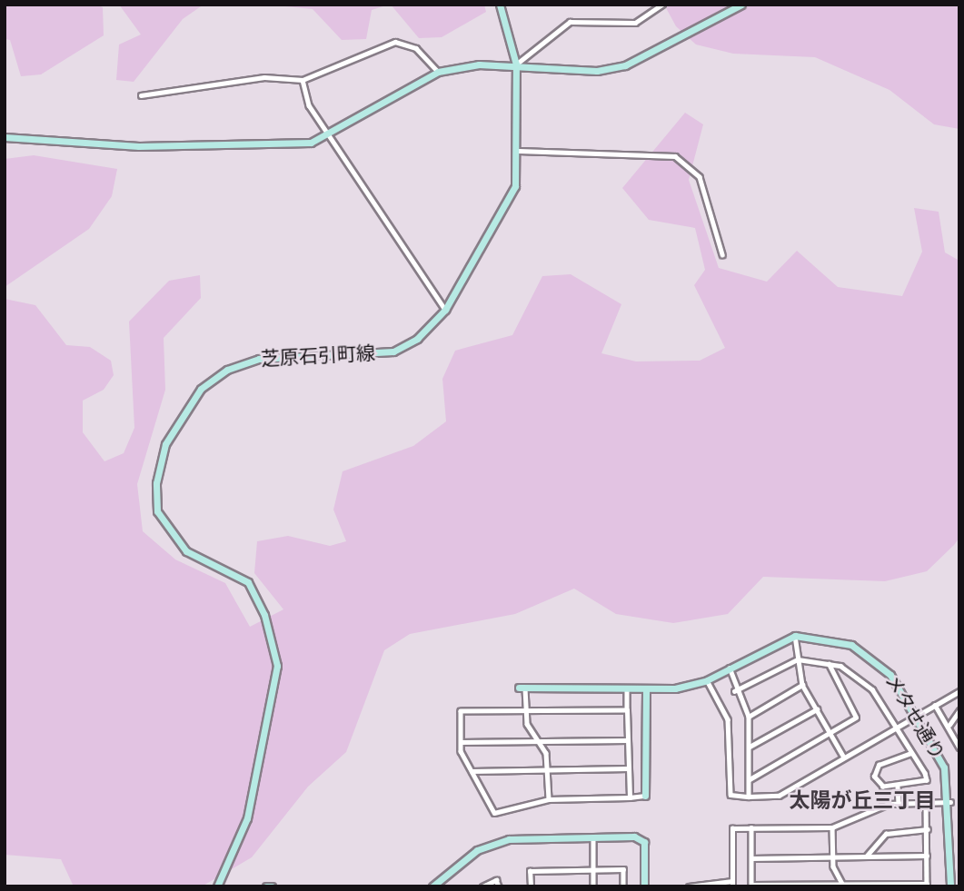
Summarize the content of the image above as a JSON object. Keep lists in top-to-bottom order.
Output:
{
  "streets": {
    "street": ["芝原石引町線", "メタせ通り"]
  },
  "districts": ["太陽が丘三丁目"]
}
